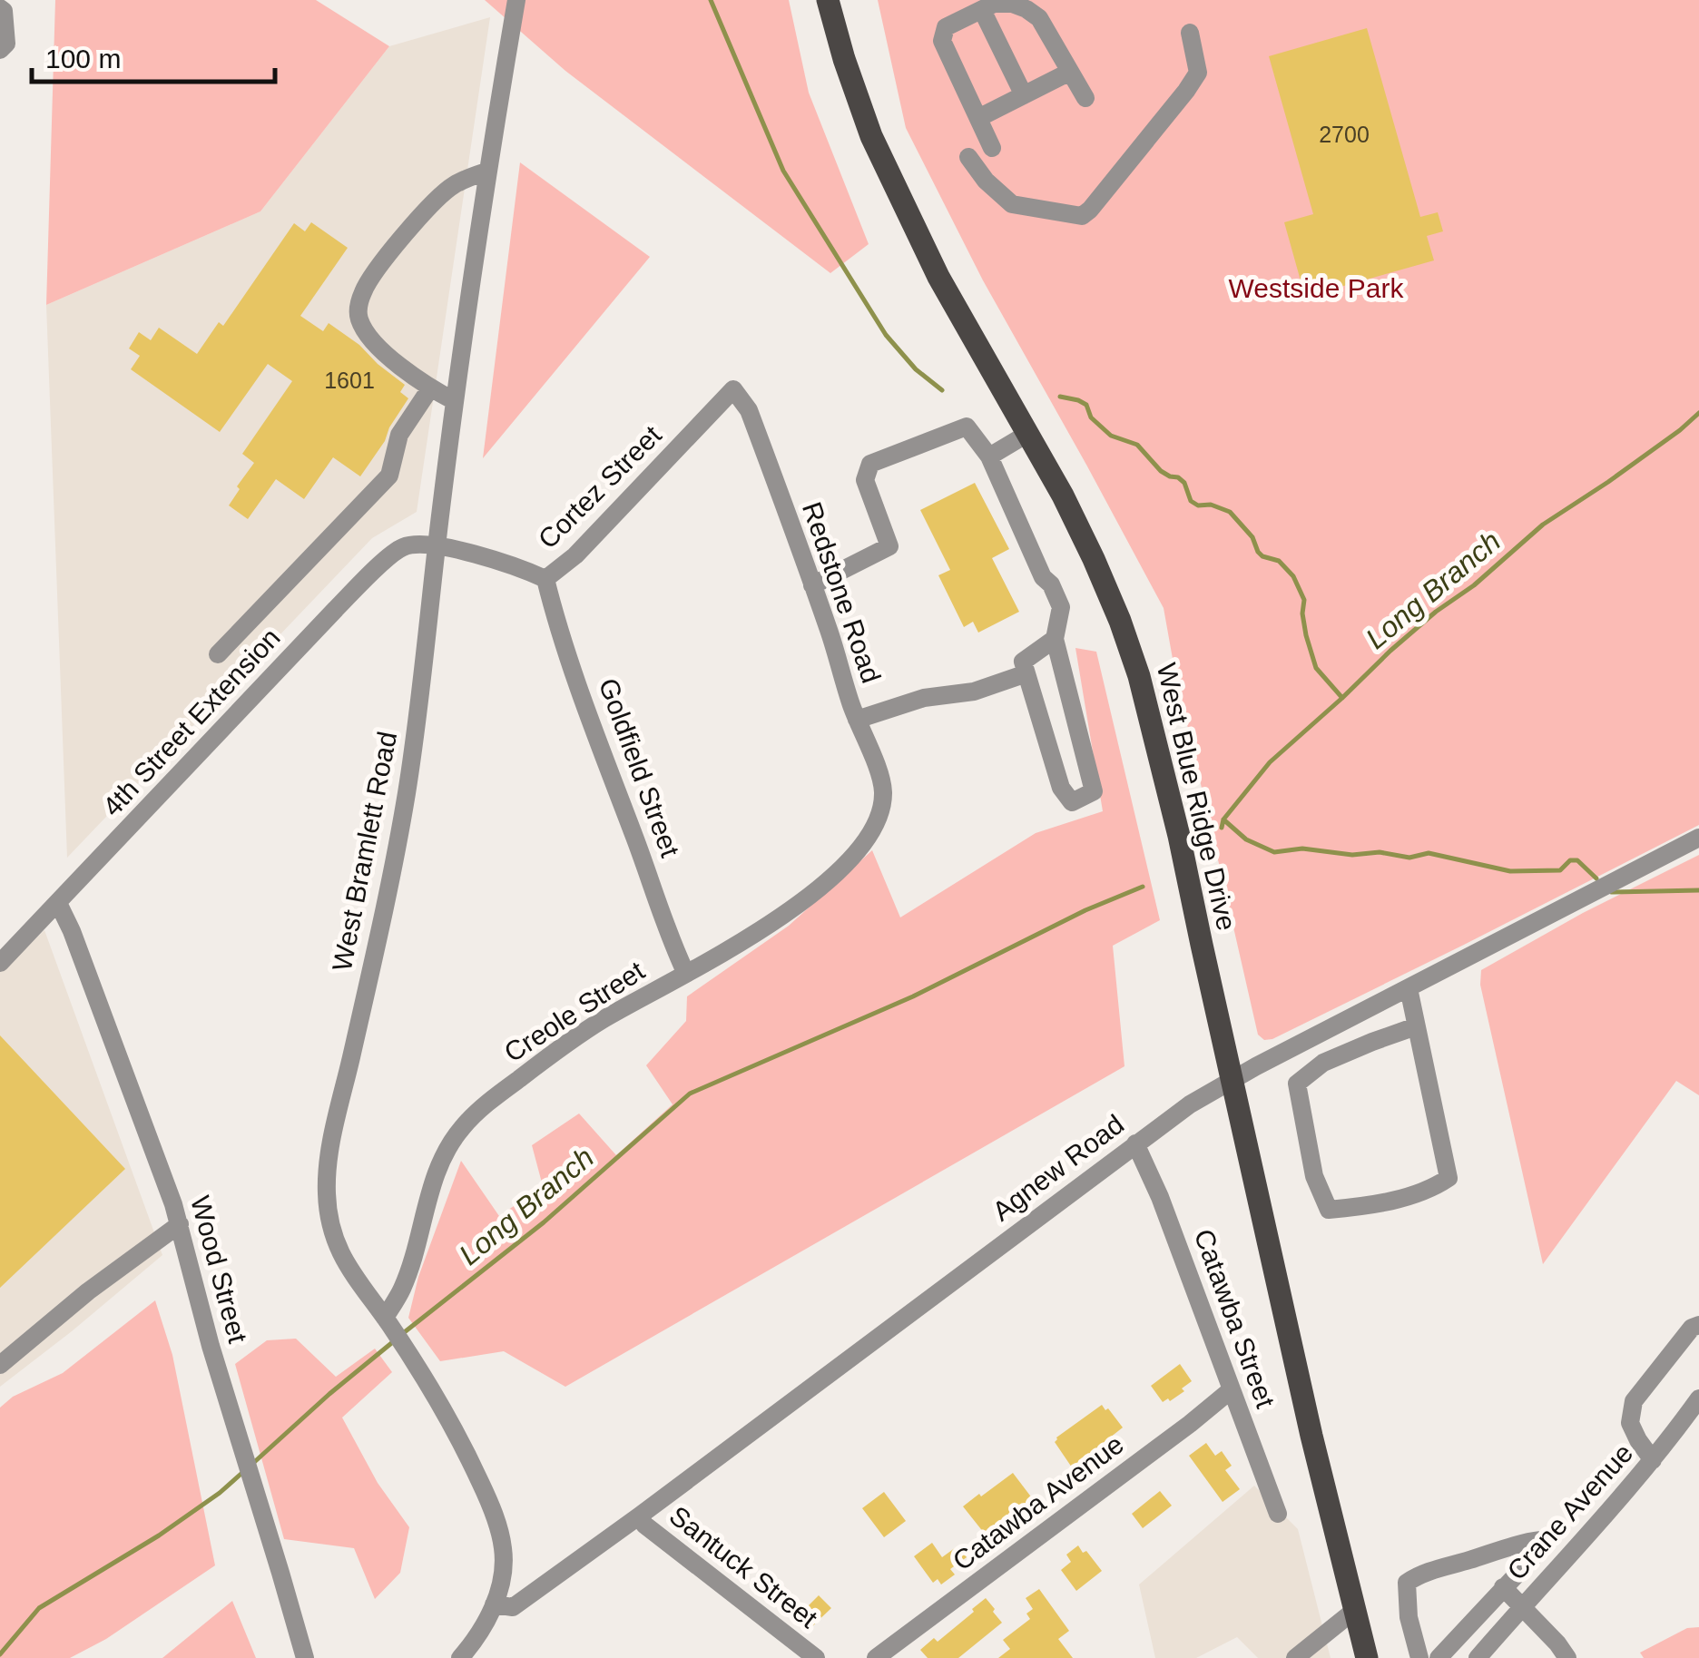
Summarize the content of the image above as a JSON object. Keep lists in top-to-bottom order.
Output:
{
  "streets": {
    "main road": ["West Blue Ridge Drive"],
    "street": [
      "Cortez Street",
      "Redstone Road",
      "4th Street Extension",
      "Goldfield Street",
      "West Bramlett Road",
      "Creole Street",
      "Agnew Road",
      "Wood Street",
      "Catawba Street",
      "Catawba Avenue",
      "Crane Avenue",
      "Santuck Street"
    ]
  },
  "crossings": [
    ["Cortez Street", "Redstone Road"],
    ["Cortez Street", "4th Street Extension"],
    ["Cortez Street", "Goldfield Street"],
    ["Cortez Street", "West Bramlett Road"],
    ["Redstone Road", "Creole Street"],
    ["4th Street Extension", "West Bramlett Road"],
    ["4th Street Extension", "Wood Street"],
    ["Goldfield Street", "Creole Street"],
    ["West Blue Ridge Drive", "Agnew Road"],
    ["West Bramlett Road", "Creole Street"],
    ["West Bramlett Road", "Agnew Road"],
    ["Agnew Road", "Catawba Street"],
    ["Agnew Road", "Santuck Street"],
    ["Catawba Street", "Catawba Avenue"]
  ],
  "water": ["Long Branch"],
  "parks": ["Westside Park"],
  "house_numbers": ["2700", "1601"],
  "scale_bar": "100 m"
}
